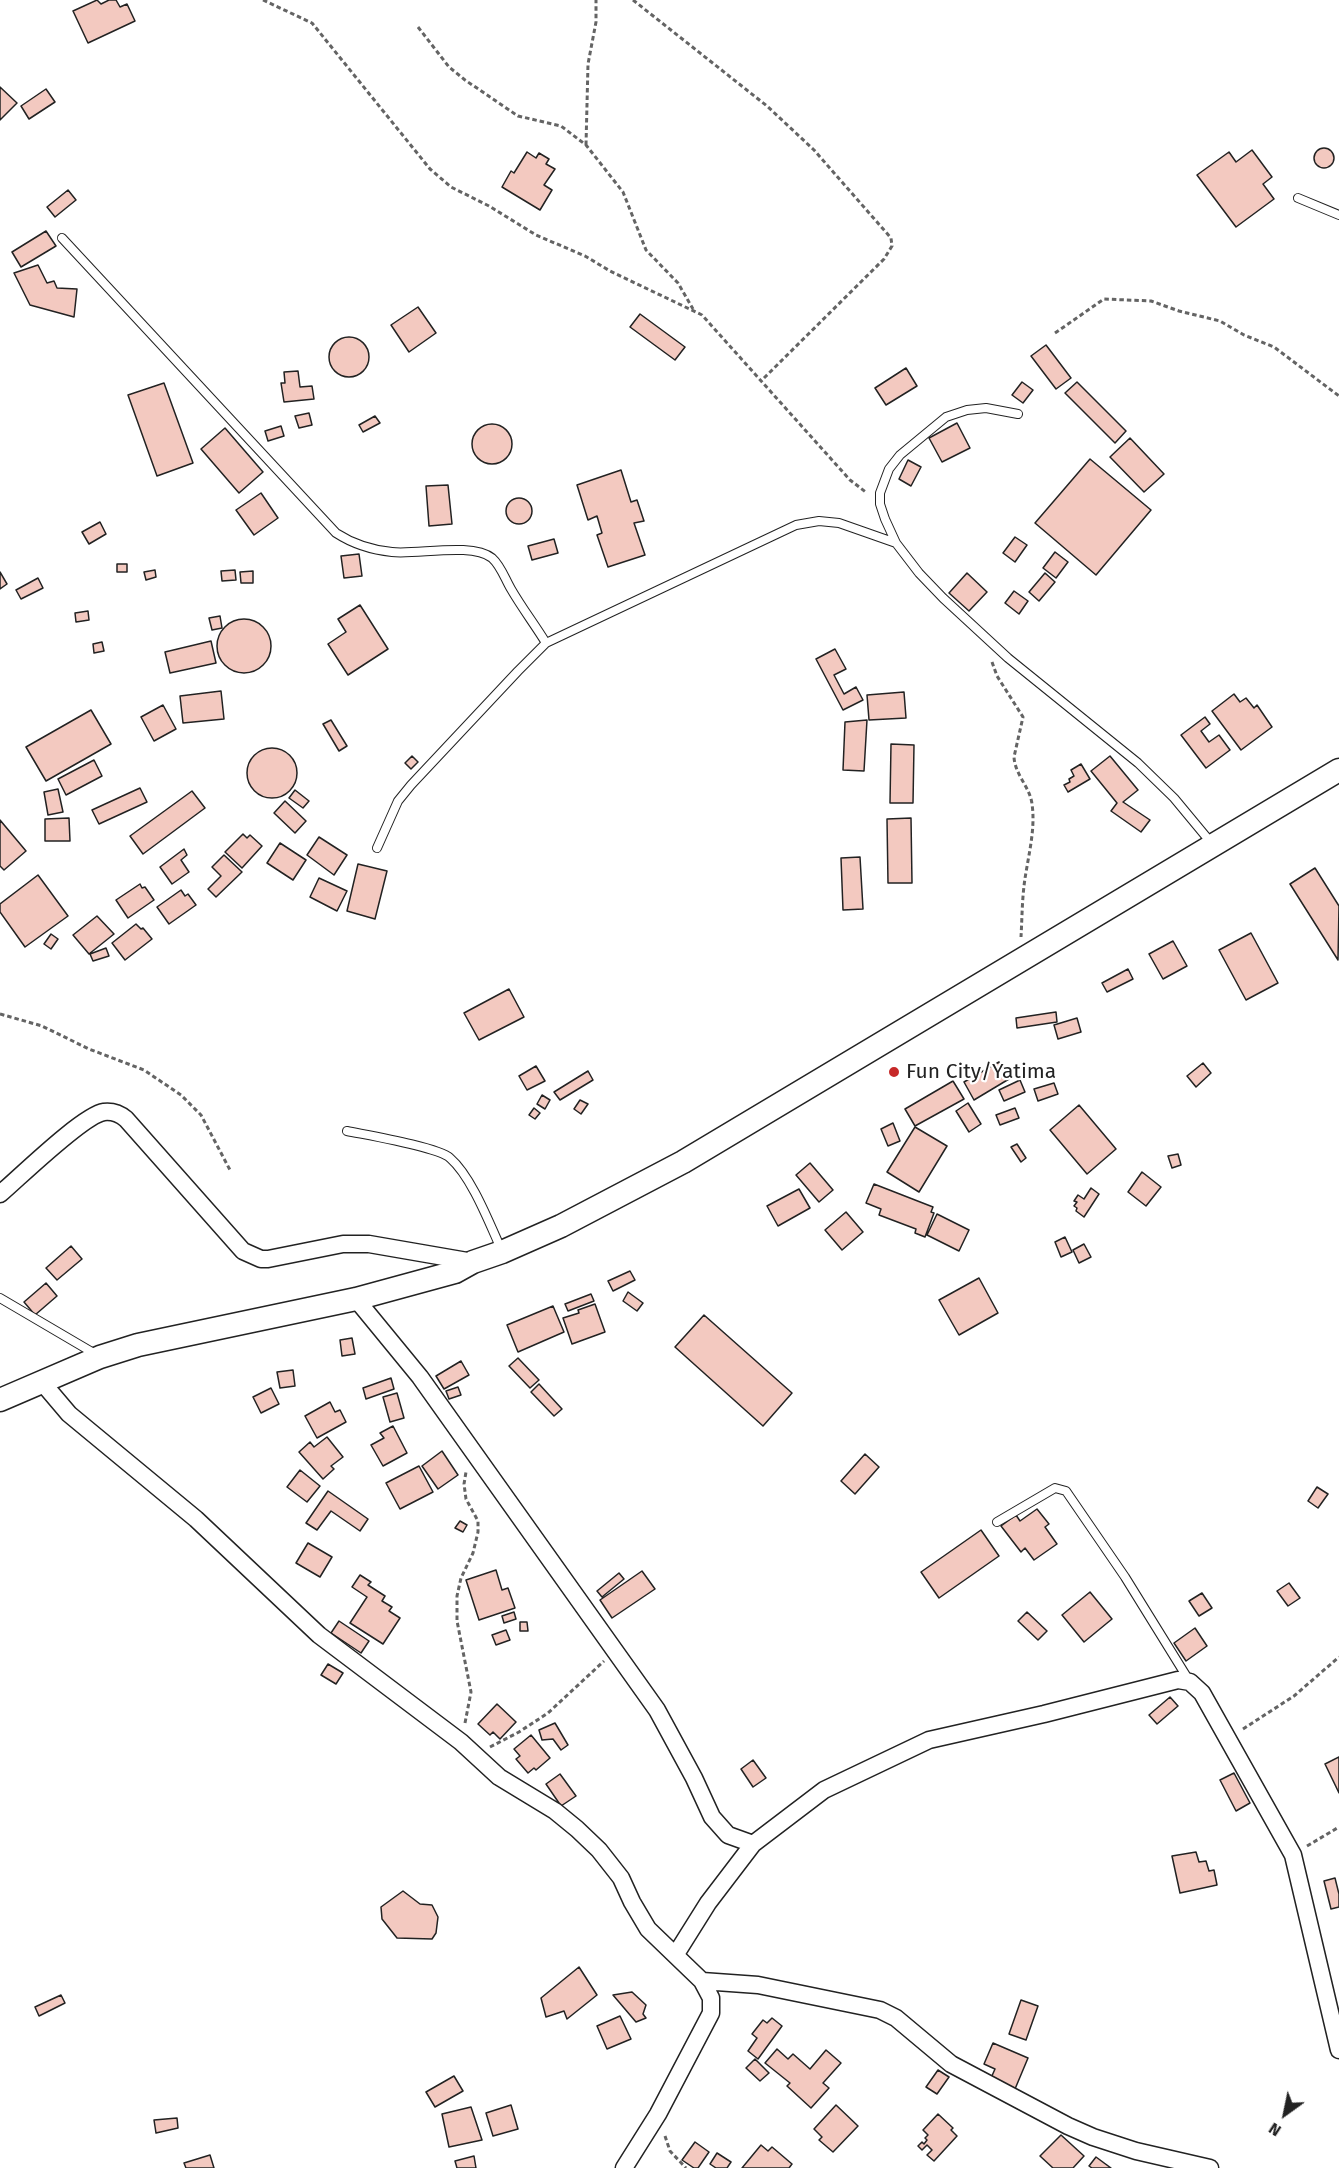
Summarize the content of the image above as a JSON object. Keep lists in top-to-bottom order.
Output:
{
  "places": ["Fun City/Yatima"],
  "north": "bottom left"
}
